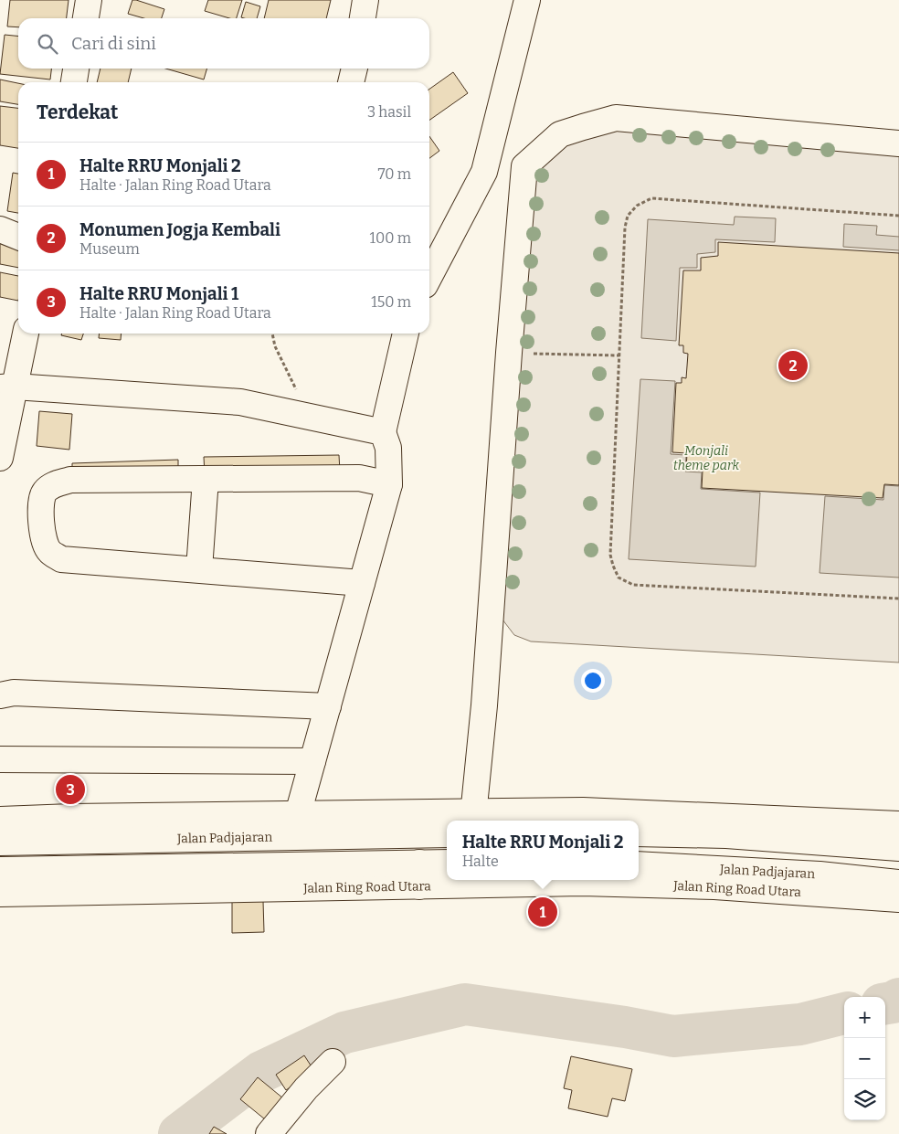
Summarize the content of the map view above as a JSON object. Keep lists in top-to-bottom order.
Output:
{
  "streets": {
    "main road": ["Jalan Padjajaran", "Jalan Ring Road Utara"]
  },
  "parks": ["Monjali theme park"],
  "page": {
    "search": "Cari di sini",
    "heading": ["Terdekat", "3 hasil"],
    "list": [
      {
        "mark": "1",
        "name": "Halte RRU Monjali 2",
        "note": "Halte · Jalan Ring Road Utara",
        "value": "70 m"
      },
      {
        "mark": "2",
        "name": "Monumen Jogja Kembali",
        "note": "Museum",
        "value": "100 m"
      },
      {
        "mark": "3",
        "name": "Halte RRU Monjali 1",
        "note": "Halte · Jalan Ring Road Utara",
        "value": "150 m"
      }
    ],
    "pins": ["2", "3", "1"],
    "popup": ["Halte RRU Monjali 2", "Halte"],
    "map_buttons": ["+", "−"]
  }
}
